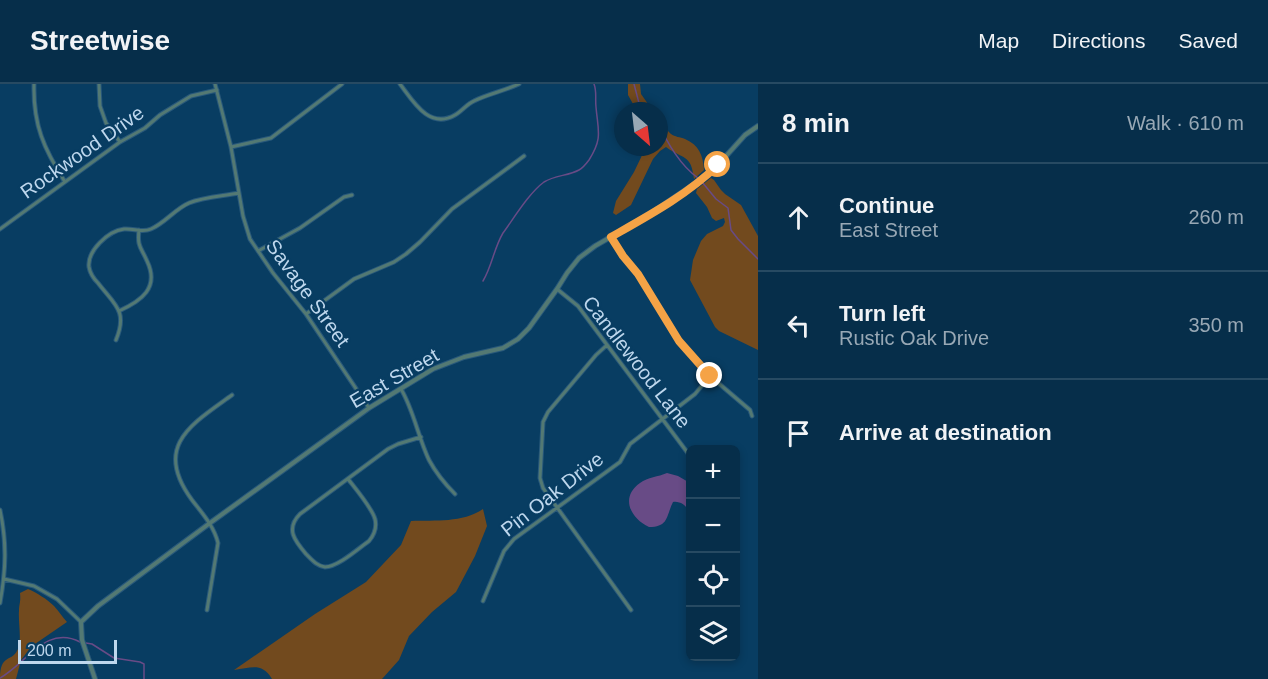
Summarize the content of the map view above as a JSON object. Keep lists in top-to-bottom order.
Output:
{
  "streets": {
    "street": [
      "Rockwood Drive",
      "Savage Street",
      "Candlewood Lane",
      "East Street",
      "Pin Oak Drive"
    ]
  },
  "crossings": [
    ["Rockwood Drive", "Savage Street"],
    ["Savage Street", "East Street"],
    ["Candlewood Lane", "East Street"],
    ["Candlewood Lane", "Pin Oak Drive"]
  ],
  "scale_bar": "200 m",
  "north": "bottom right",
  "page": {
    "header": "Streetwise",
    "nav": ["Map", "Directions", "Saved"],
    "heading": ["8 min", "Walk · 610 m"],
    "list": [
      ["Continue", "East Street", "260 m"],
      ["Turn left", "Rustic Oak Drive", "350 m"],
      "Arrive at destination"
    ],
    "map_buttons": ["+", "−"],
    "scale": "200 m"
  }
}
